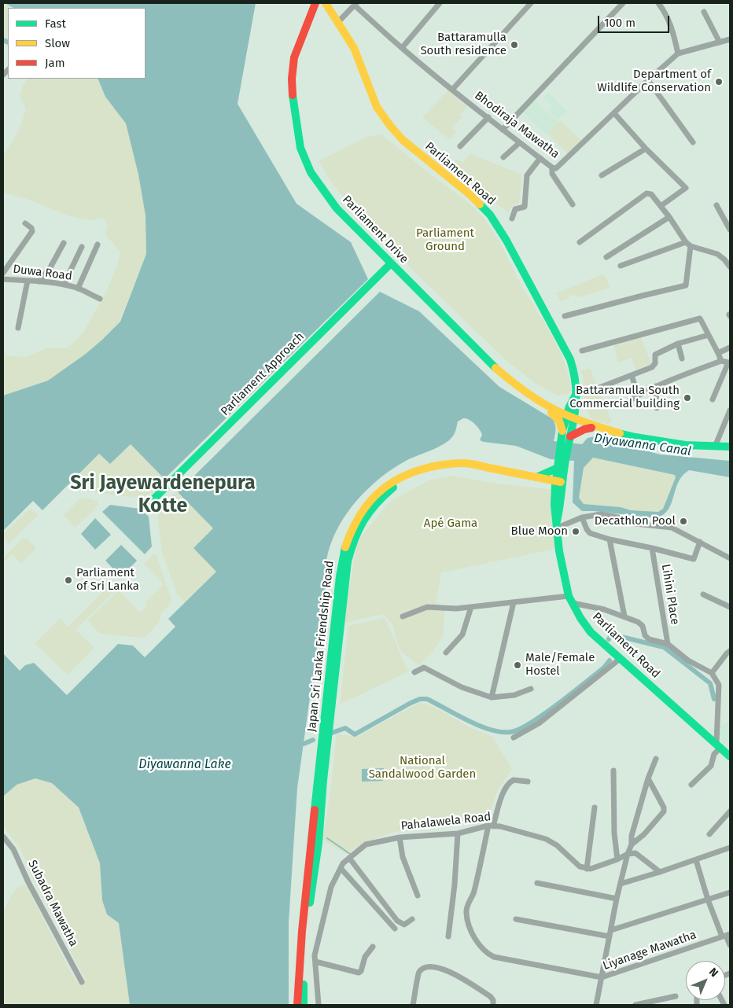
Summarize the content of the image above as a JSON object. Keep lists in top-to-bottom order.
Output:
{
  "streets": {
    "main road": [
      "Parliament Road",
      "Parliament Drive",
      "Parliament Approach",
      "Japan Sri Lanka Friendship Road"
    ],
    "street": [
      "Bhodiraja Mawatha",
      "Duwa Road",
      "Lihini Place",
      "Pahalawela Road",
      "Subadra Mawatha",
      "Liyanage Mawatha"
    ]
  },
  "crossings": [
    ["Parliament Road", "Parliament Drive"],
    ["Parliament Road", "Japan Sri Lanka Friendship Road"],
    ["Parliament Drive", "Parliament Approach"]
  ],
  "districts": ["Sri Jayewardenepura Kotte"],
  "water": ["Diyawanna Canal", "Diyawanna Lake"],
  "parks": ["Parliament Ground", "Apé Gama", "National Sandalwood Garden"],
  "places": [
    "Battaramulla South residence",
    "Department of Wildlife Conservation",
    "Battaramulla South Commercial building",
    "Decathlon Pool",
    "Blue Moon",
    "Parliament of Sri Lanka",
    "Male/Female Hostel"
  ],
  "legend": ["Fast", "Slow", "Jam"],
  "scale_bar": "100 m",
  "north": "top right"
}
